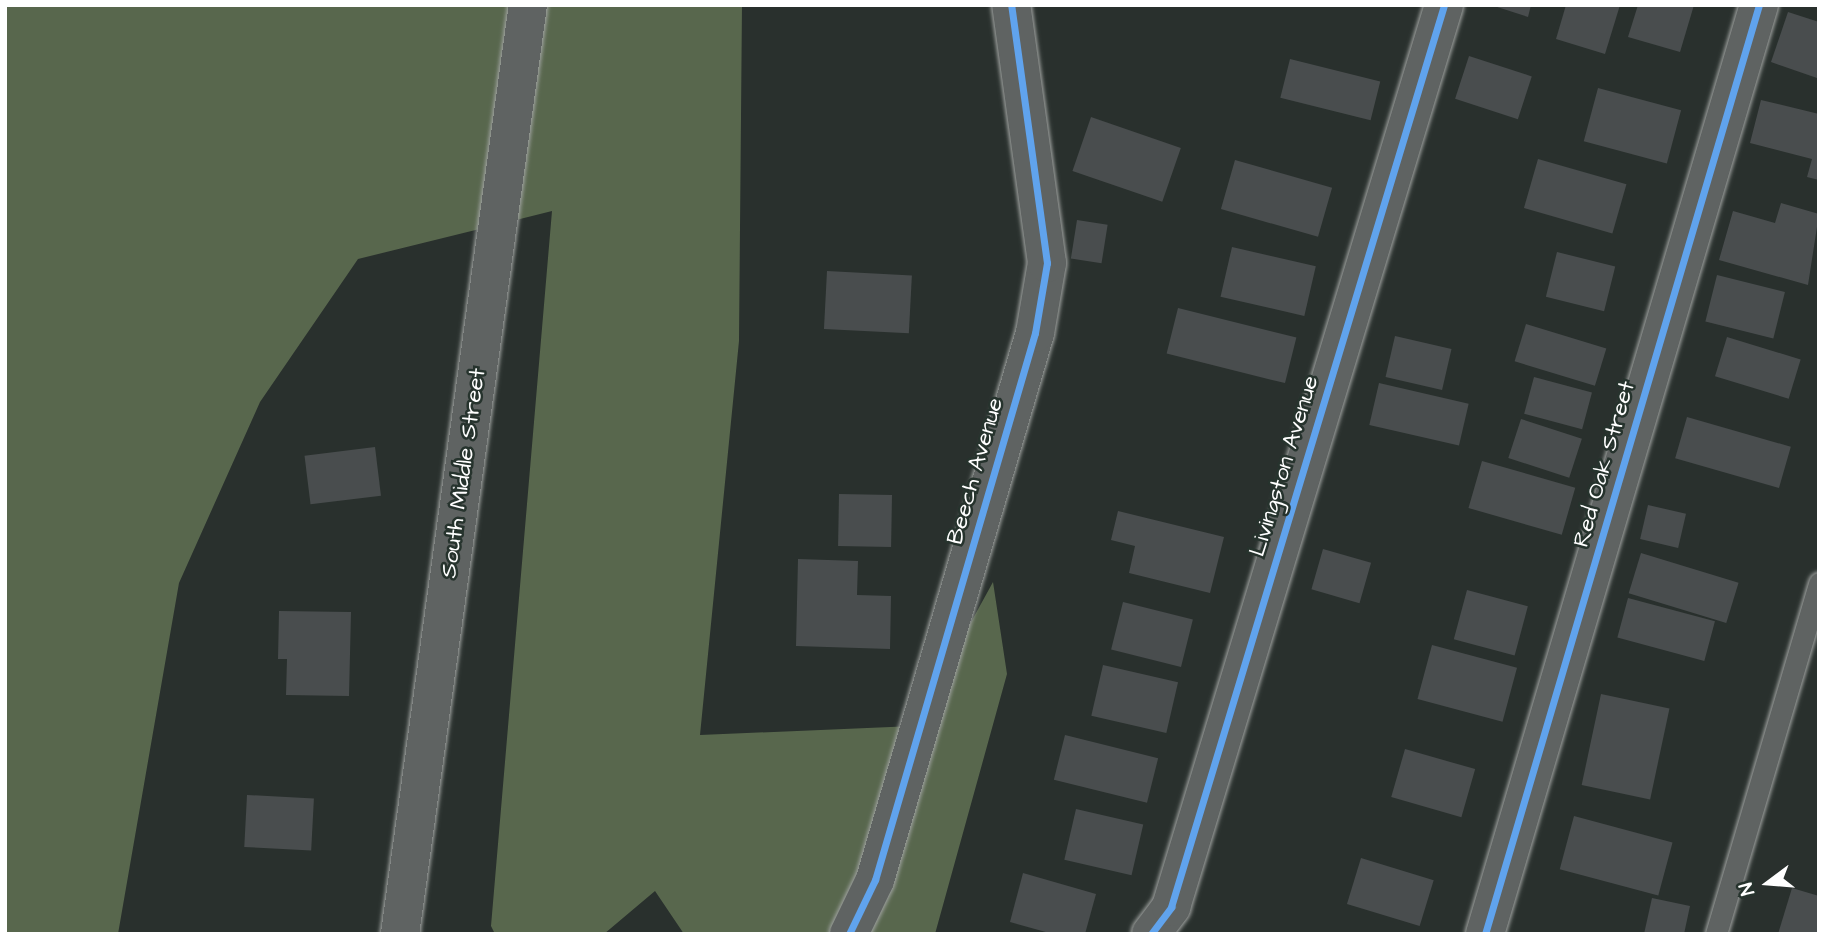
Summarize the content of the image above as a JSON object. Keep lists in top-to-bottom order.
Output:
{
  "streets": {
    "street": [
      "Red Oak Street",
      "Livingston Avenue",
      "Beech Avenue",
      "South Middle Street"
    ]
  },
  "north": "left"
}
